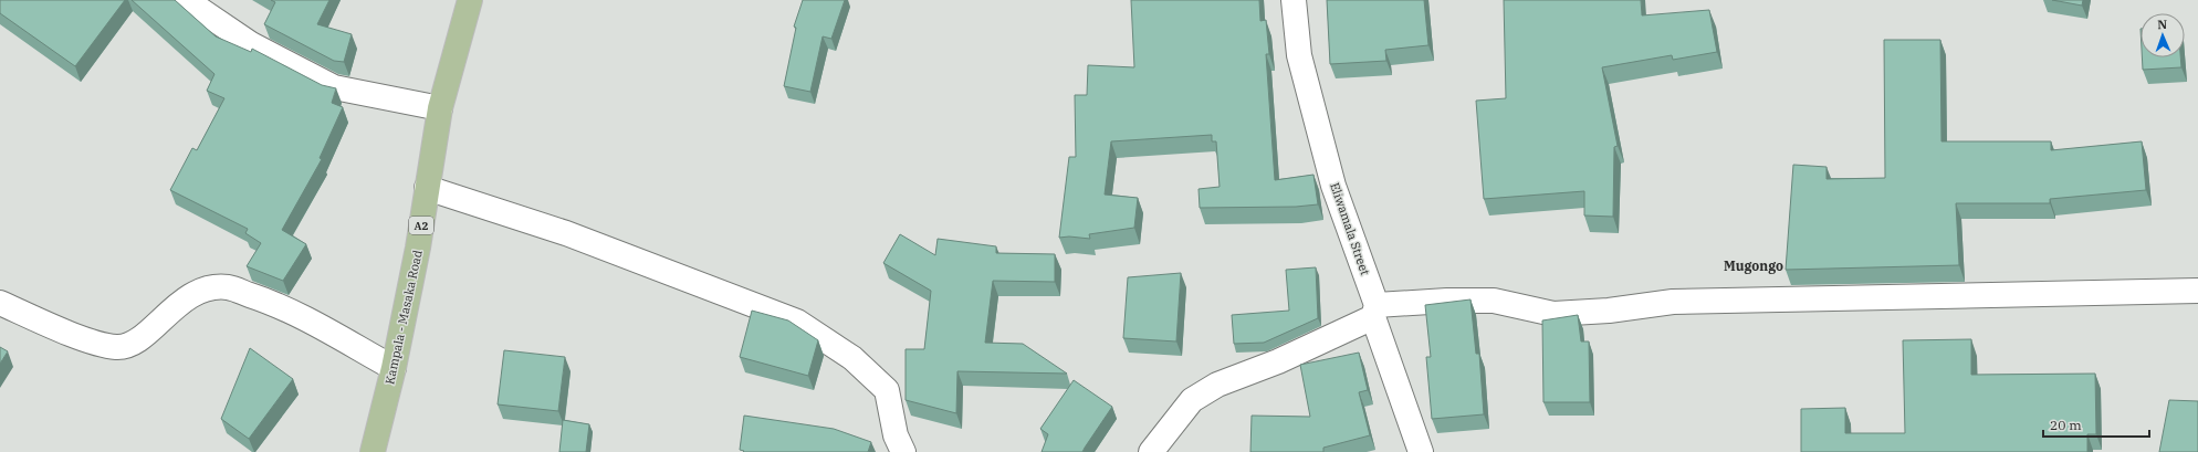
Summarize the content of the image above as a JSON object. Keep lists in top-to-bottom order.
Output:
{
  "streets": {
    "main road": ["A2", "Kampala - Masaka Road"],
    "street": ["Eliwamala Street"]
  },
  "districts": ["Mugongo"],
  "scale_bar": "20 m",
  "north": "top"
}
